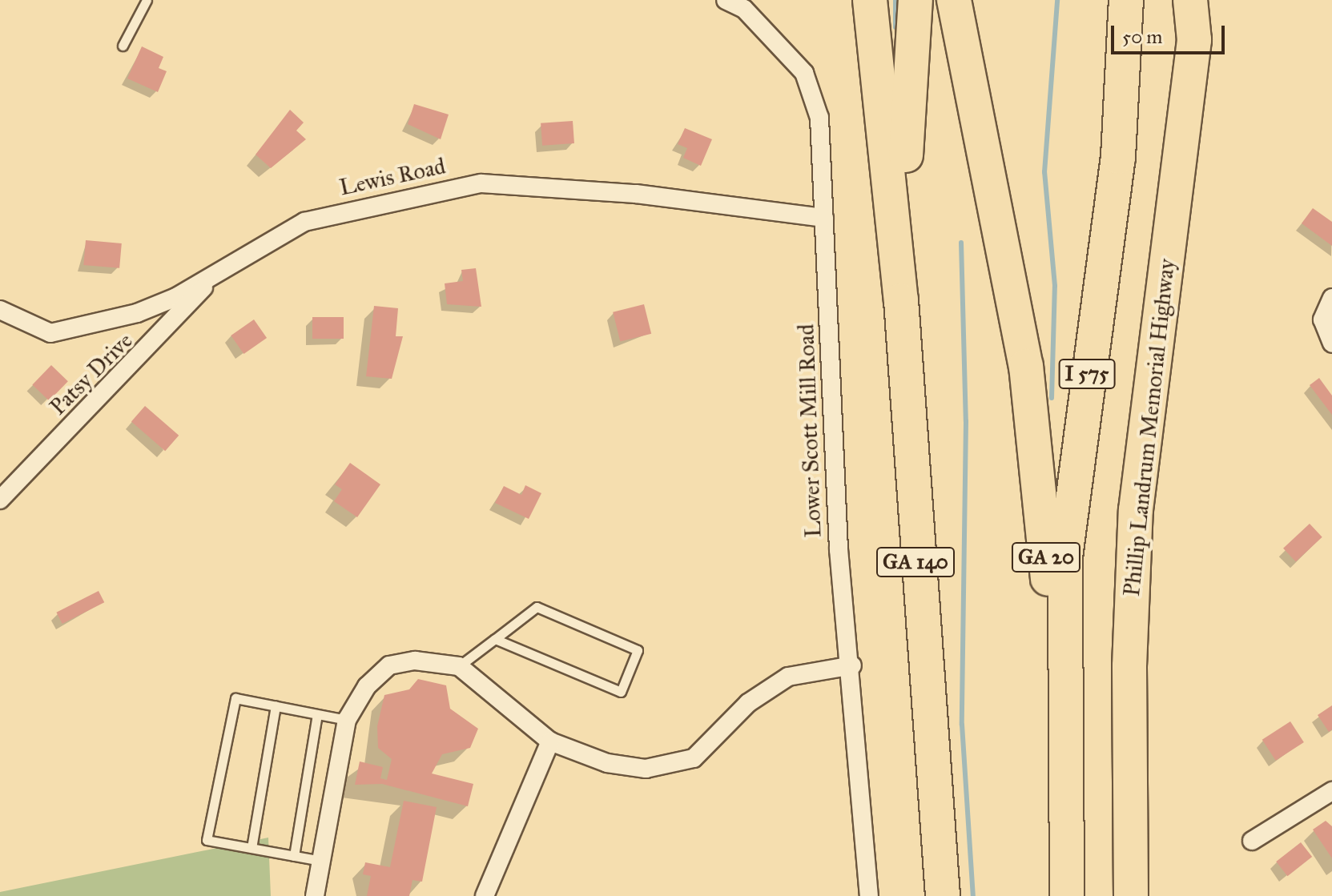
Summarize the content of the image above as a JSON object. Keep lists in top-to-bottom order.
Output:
{
  "streets": {
    "highway": [
      "I 575",
      "Phillip Landrum Memorial Highway",
      "GA 20",
      "GA 140"
    ],
    "street": ["Lewis Road", "Patsy Drive", "Lower Scott Mill Road"]
  },
  "crossings": [
    ["Lewis Road", "Patsy Drive"],
    ["Lewis Road", "Lower Scott Mill Road"],
    ["I 575", "GA 20"]
  ],
  "scale_bar": "50 m"
}
